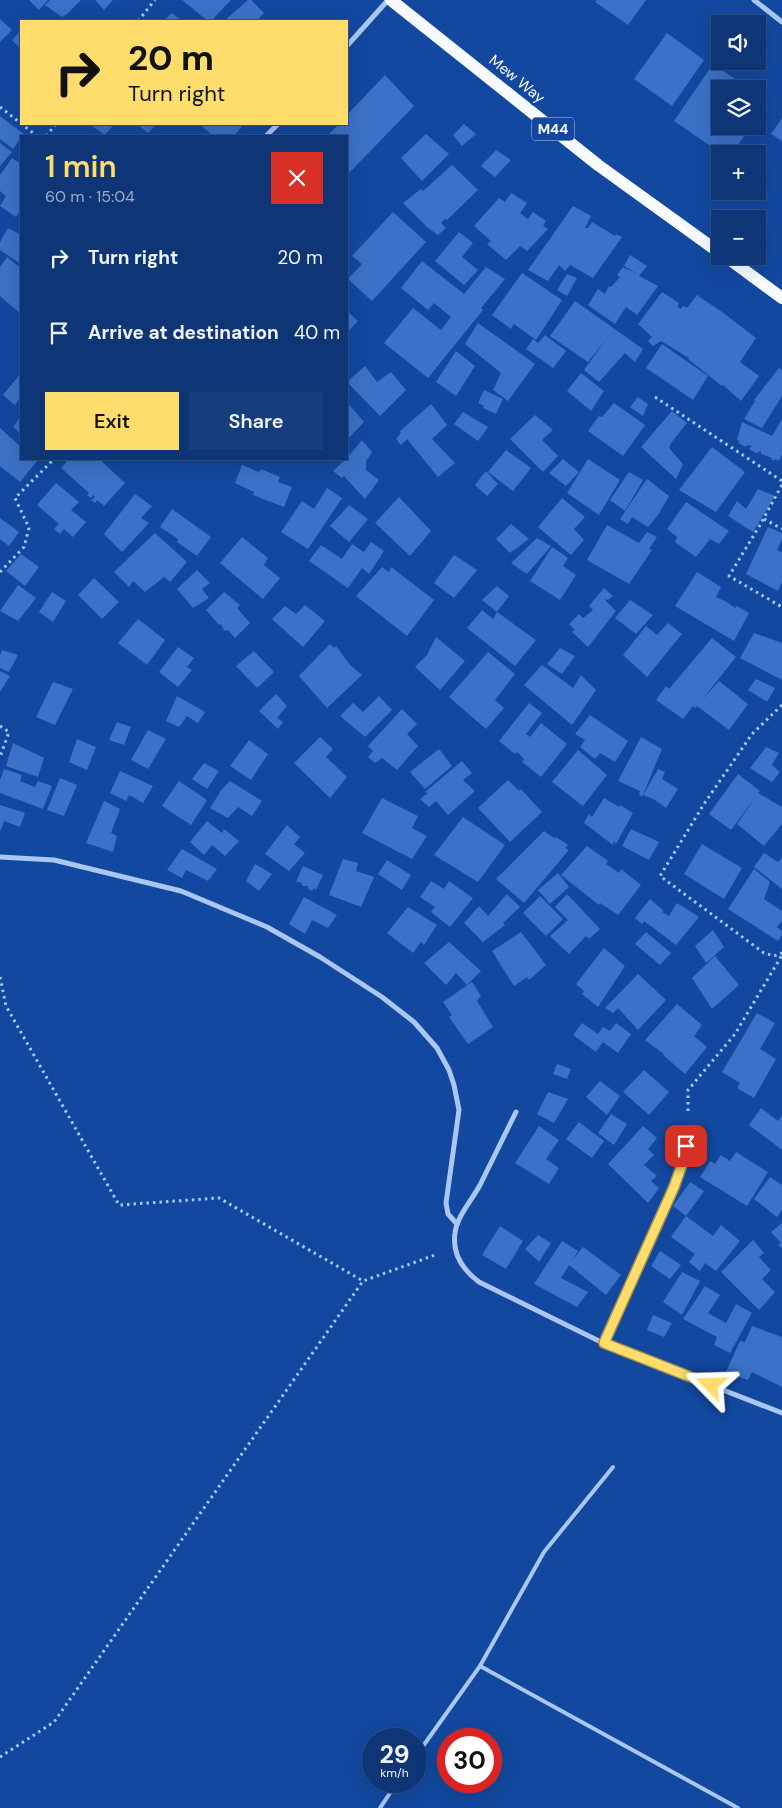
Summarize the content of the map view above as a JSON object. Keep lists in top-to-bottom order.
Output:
{
  "streets": {
    "main road": ["Mew Way", "M44"]
  },
  "page": {
    "map_buttons": ["+", "−"],
    "turn": ["20 m", "Turn right"],
    "heading": ["1 min", "60 m · 15:04"],
    "list": [
      {
        "name": "Turn right",
        "value": "20 m"
      },
      {
        "name": "Arrive at destination",
        "value": "40 m"
      }
    ],
    "buttons": ["Exit", "Share"],
    "speed": "29 km/h",
    "limit": "30"
  }
}
